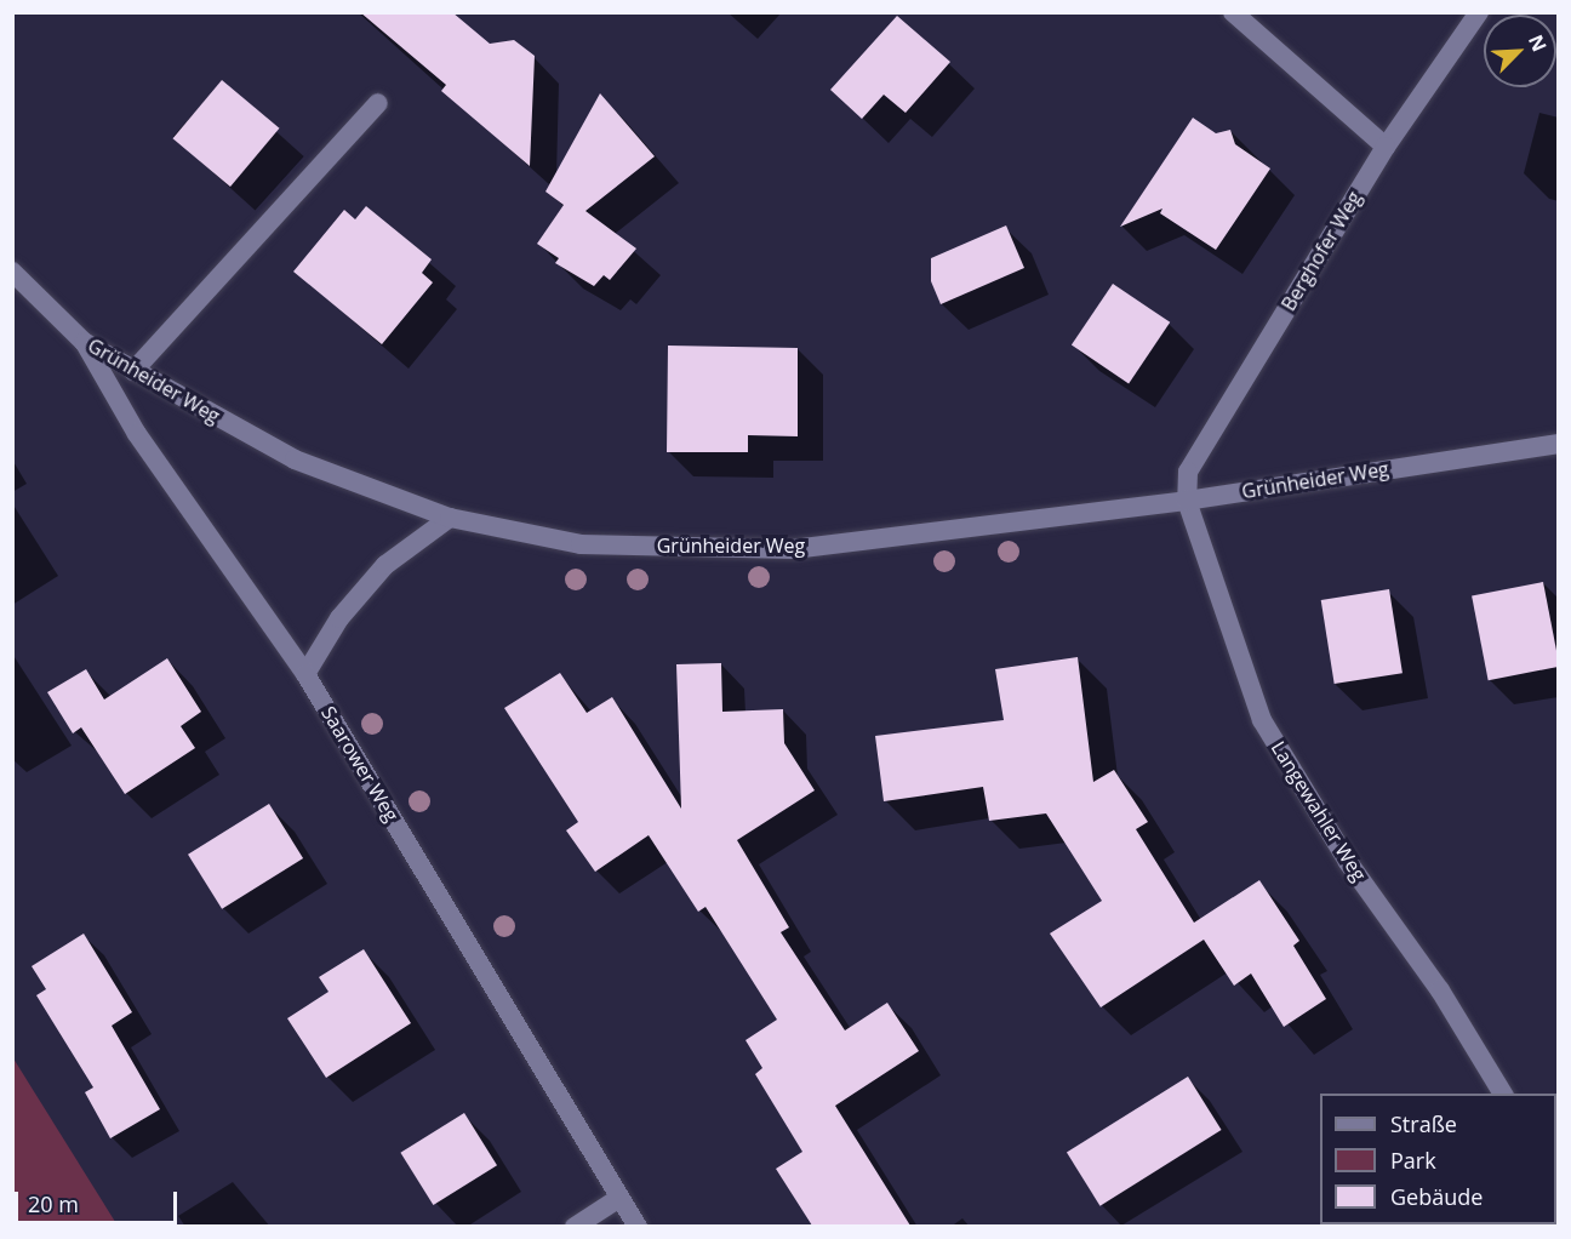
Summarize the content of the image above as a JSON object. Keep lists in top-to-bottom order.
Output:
{
  "streets": {
    "street": [
      "Berghofer Weg",
      "Grünheider Weg",
      "Saarower Weg",
      "Langewahler Weg"
    ]
  },
  "crossings": [
    ["Berghofer Weg", "Grünheider Weg"],
    ["Berghofer Weg", "Langewahler Weg"],
    ["Grünheider Weg", "Saarower Weg"],
    ["Grünheider Weg", "Langewahler Weg"]
  ],
  "legend": ["Straße", "Park", "Gebäude"],
  "scale_bar": "20 m",
  "north": "top right"
}
